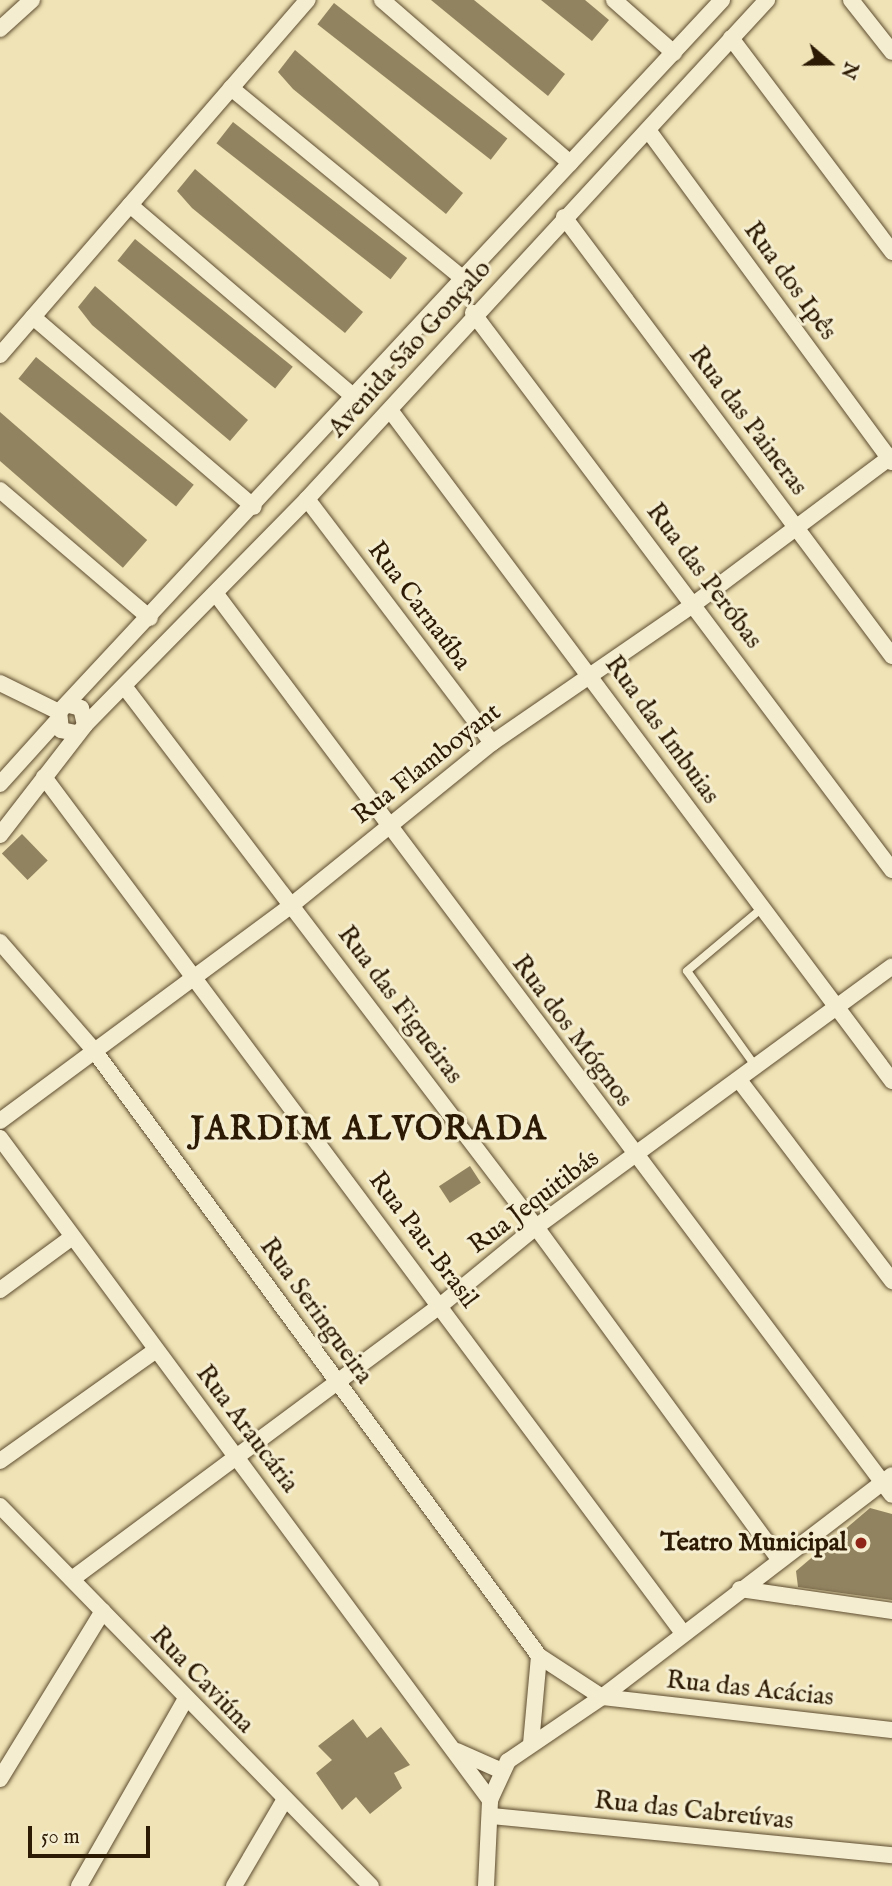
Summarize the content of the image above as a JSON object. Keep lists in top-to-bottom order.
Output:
{
  "streets": {
    "street": [
      "Rua dos Ipês",
      "Avenida São Gonçalo",
      "Rua das Paineras",
      "Rua das Peróbas",
      "Rua Carnaúba",
      "Rua das Imbuias",
      "Rua Flamboyant",
      "Rua das Figueiras",
      "Rua dos Mógnos",
      "Rua Jequitibás",
      "Rua Pau-Brasil",
      "Rua Seringueira",
      "Rua Araucária",
      "Rua Caviúna",
      "Rua das Acácias",
      "Rua das Cabreúvas"
    ]
  },
  "crossings": [
    ["Rua dos Ipês", "Avenida São Gonçalo"],
    ["Rua dos Ipês", "Rua Flamboyant"],
    ["Avenida São Gonçalo", "Rua das Paineras"],
    ["Avenida São Gonçalo", "Rua das Peróbas"],
    ["Avenida São Gonçalo", "Rua Carnaúba"],
    ["Avenida São Gonçalo", "Rua das Imbuias"],
    ["Avenida São Gonçalo", "Rua das Figueiras"],
    ["Avenida São Gonçalo", "Rua dos Mógnos"],
    ["Avenida São Gonçalo", "Rua Pau-Brasil"],
    ["Rua das Paineras", "Rua Flamboyant"],
    ["Rua das Peróbas", "Rua Flamboyant"],
    ["Rua Carnaúba", "Rua Flamboyant"],
    ["Rua das Imbuias", "Rua Flamboyant"],
    ["Rua das Imbuias", "Rua Jequitibás"],
    ["Rua Flamboyant", "Rua das Figueiras"],
    ["Rua Flamboyant", "Rua dos Mógnos"],
    ["Rua Flamboyant", "Rua Pau-Brasil"],
    ["Rua Flamboyant", "Rua Seringueira"],
    ["Rua das Figueiras", "Rua Jequitibás"],
    ["Rua dos Mógnos", "Rua Jequitibás"],
    ["Rua Jequitibás", "Rua Pau-Brasil"],
    ["Rua Jequitibás", "Rua Seringueira"],
    ["Rua Jequitibás", "Rua Araucária"],
    ["Rua Jequitibás", "Rua Caviúna"],
    ["Rua Seringueira", "Rua das Acácias"],
    ["Rua Araucária", "Rua das Cabreúvas"]
  ],
  "districts": ["JARDIM ALVORADA"],
  "places": ["Teatro Municipal"],
  "scale_bar": "50 m",
  "north": "right"
}
